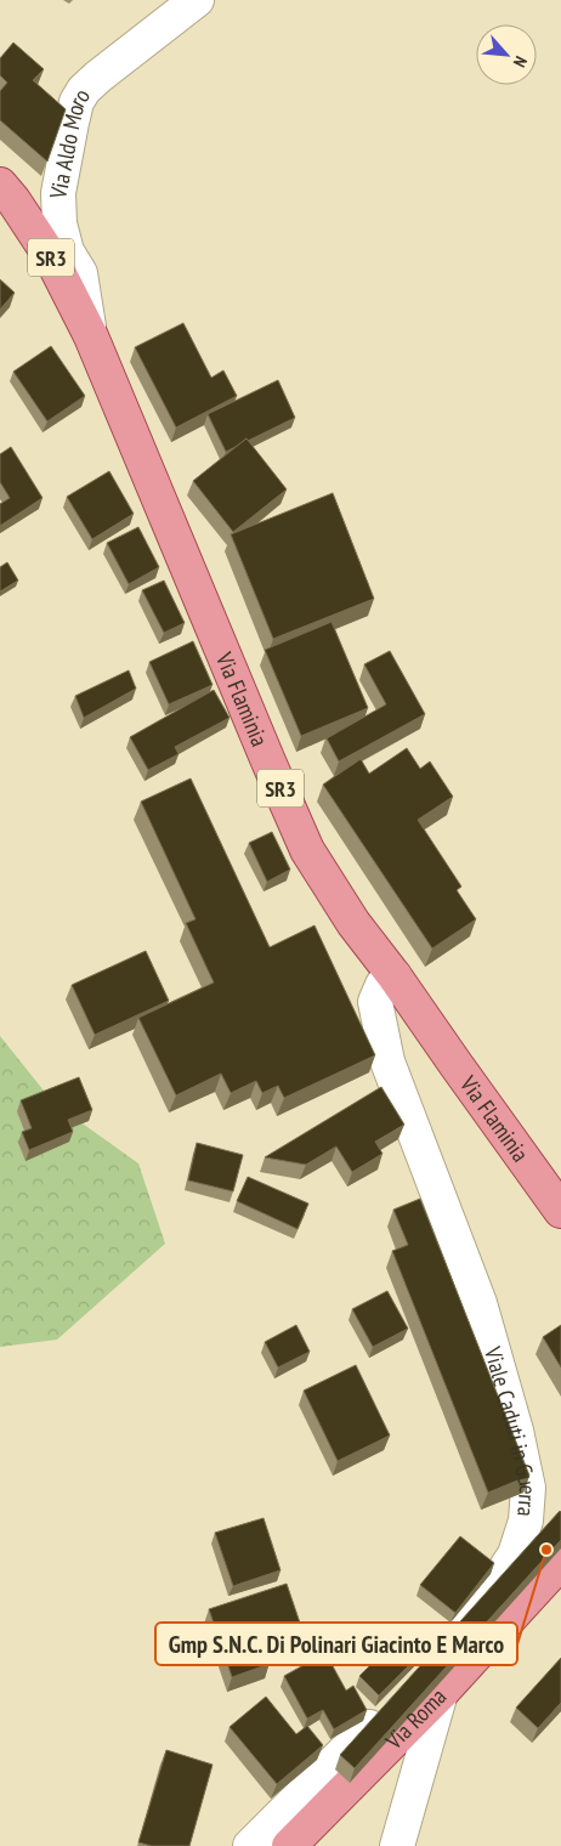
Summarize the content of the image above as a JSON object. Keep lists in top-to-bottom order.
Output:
{
  "streets": {
    "main road": ["SR3", "Via Flaminia", "Via Roma"],
    "street": ["Via Aldo Moro", "Viale Caduti in Guerra"]
  },
  "crossings": [
    ["Via Aldo Moro", "Via Flaminia"],
    ["Via Flaminia", "Viale Caduti in Guerra"]
  ],
  "places": ["Gmp S.N.C. Di Polinari Giacinto E Marco"],
  "north": "bottom right"
}
